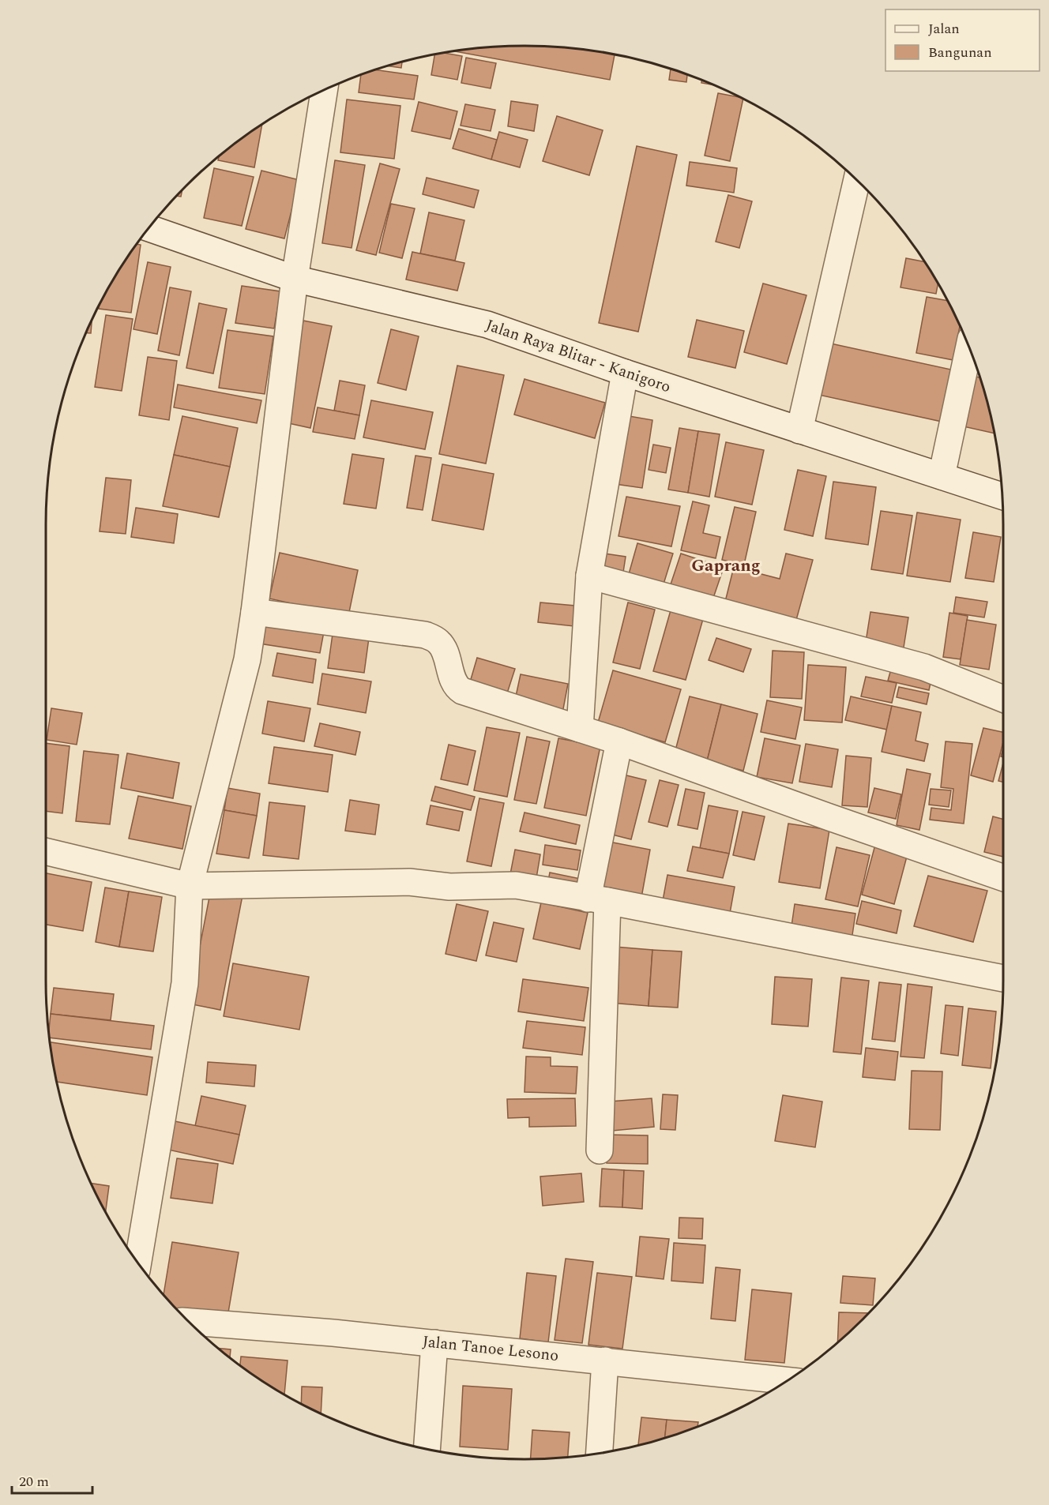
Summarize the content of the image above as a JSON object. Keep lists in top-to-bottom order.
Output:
{
  "streets": {
    "street": ["Jalan Raya Blitar - Kanigoro", "Jalan Tanoe Lesono"]
  },
  "districts": ["Gaprang"],
  "legend": ["Jalan", "Bangunan"],
  "scale_bar": "20 m"
}
